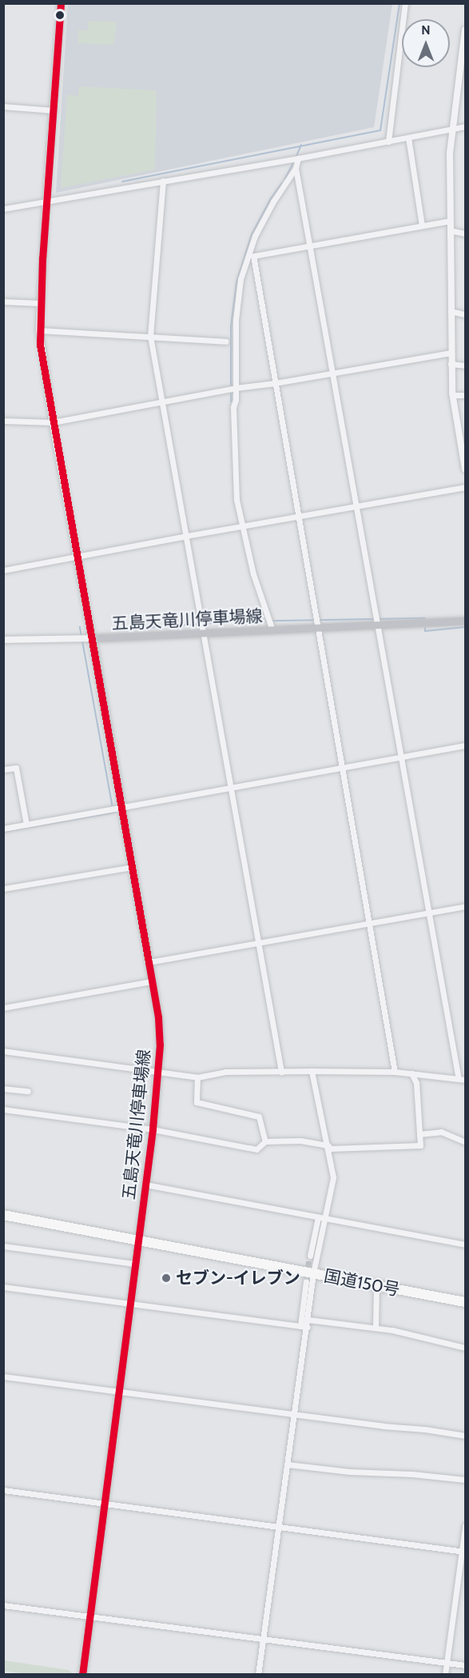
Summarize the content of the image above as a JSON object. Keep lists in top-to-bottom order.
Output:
{
  "streets": {
    "highway": ["国道150号"],
    "main road": ["五島天竜川停車場線"]
  },
  "crossings": [
    ["五島天竜川停車場線", "国道150号"]
  ],
  "places": ["セブン-イレブン"],
  "north": "top"
}
